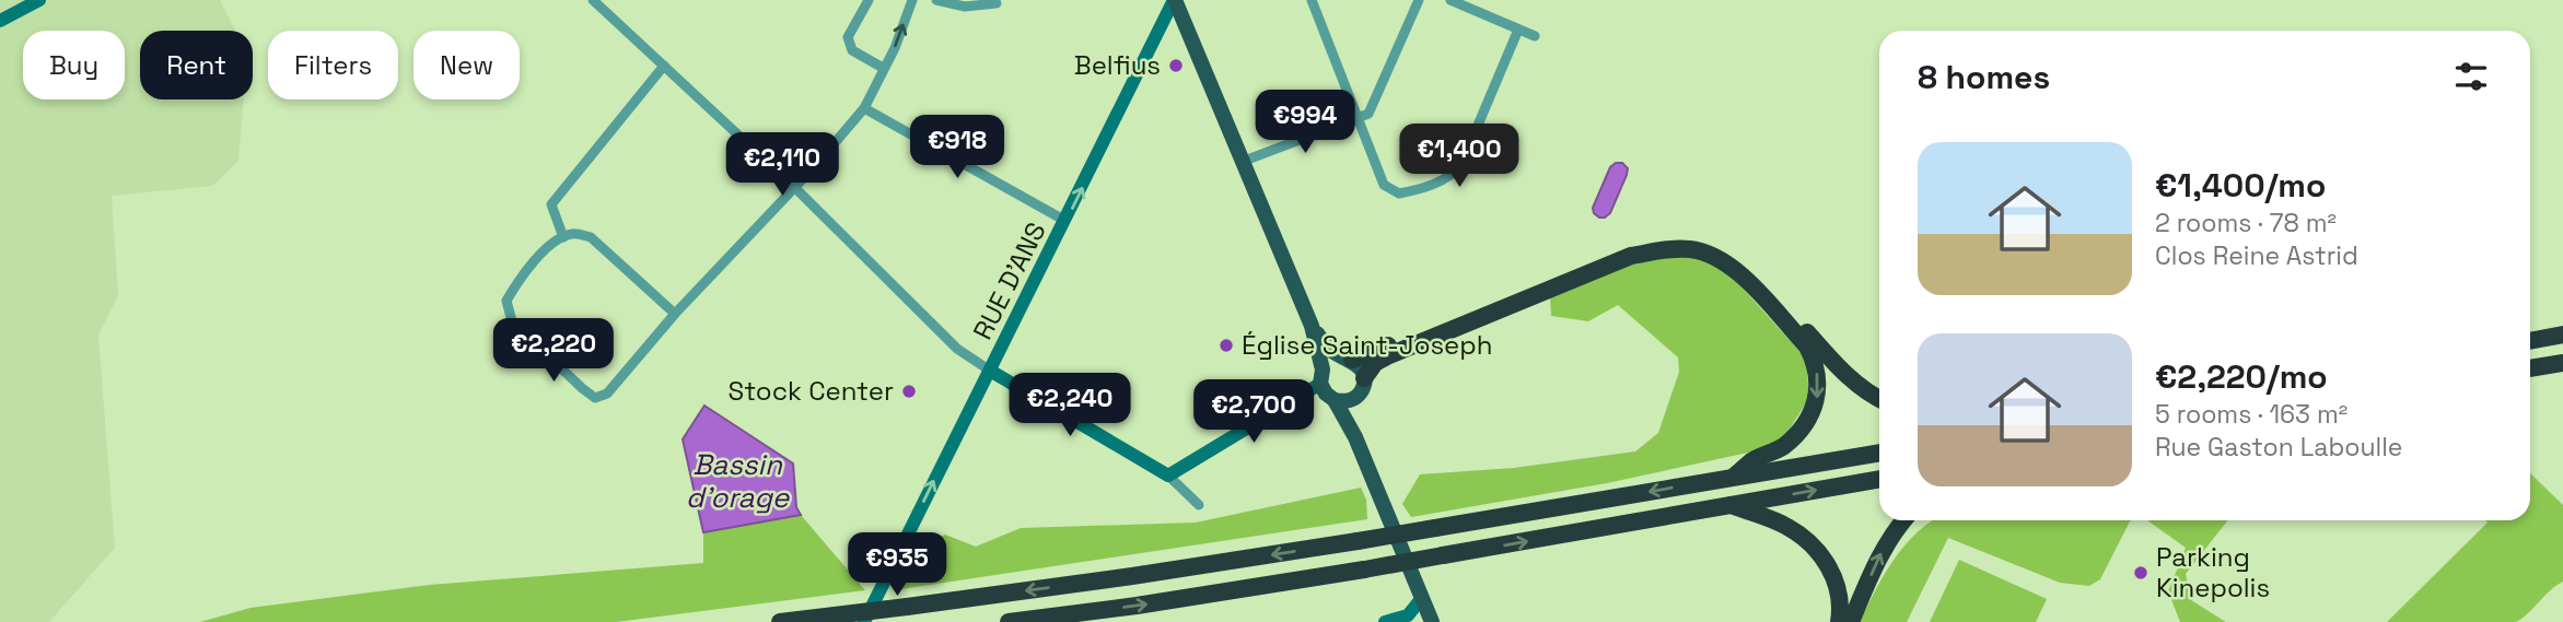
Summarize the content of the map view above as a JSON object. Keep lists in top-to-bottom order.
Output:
{
  "streets": {
    "main road": ["RUE D'ANS"]
  },
  "one_way": ["RUE D'ANS"],
  "water": ["Bassin d'orage"],
  "places": [
    "Belfius",
    "Église Saint-Joseph",
    "Stock Center",
    "Parking Kinepolis"
  ],
  "page": {
    "chip": [
      "Buy",
      "Rent",
      "Filters",
      "New"
    ],
    "heading": "8 homes",
    "price": [
      "€994",
      "€918",
      "€1,400",
      "€2,110",
      "€2,220",
      "€2,240",
      "€2,700",
      "€935"
    ],
    "list": [
      {
        "name": "€1,400/mo",
        "note": "2 rooms · 78 m² · Clos Reine Astrid"
      },
      {
        "name": "€2,220/mo",
        "note": "5 rooms · 163 m² · Rue Gaston Laboulle"
      }
    ]
  }
}
